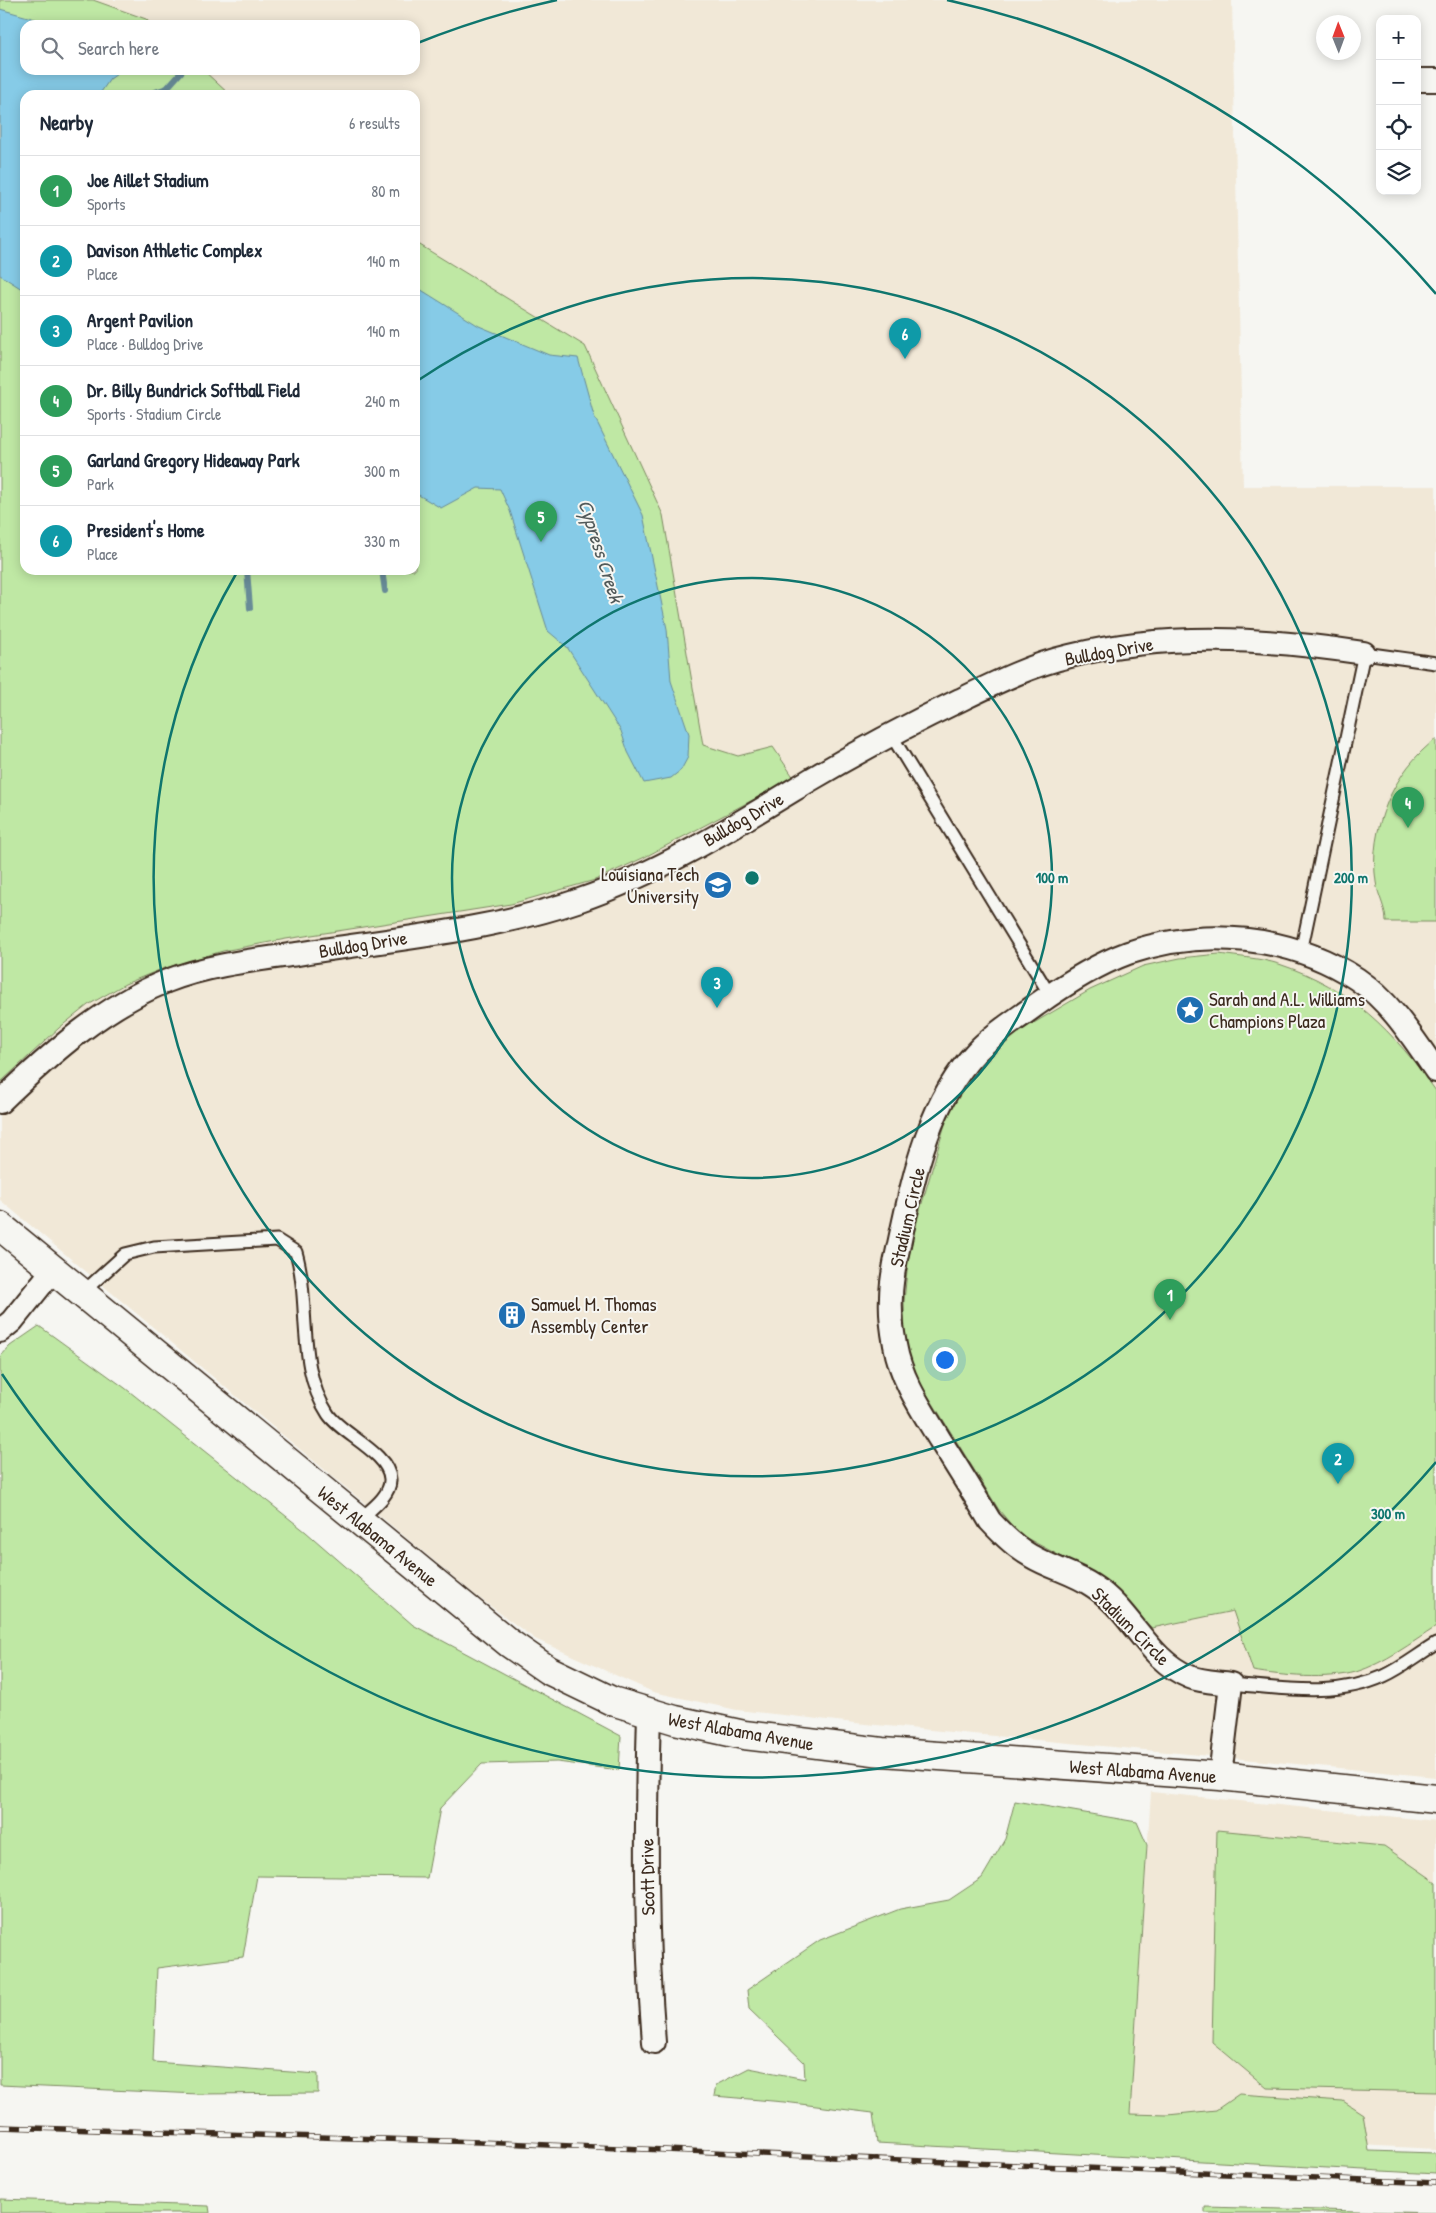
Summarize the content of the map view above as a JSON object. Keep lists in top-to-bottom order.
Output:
{
  "streets": {
    "main road": ["West Alabama Avenue"],
    "street": ["Bulldog Drive", "Stadium Circle", "Scott Drive"]
  },
  "crossings": [
    ["West Alabama Avenue", "Scott Drive"]
  ],
  "water": ["Cypress Creek"],
  "places": {
    "school or university": ["Louisiana Tech University"],
    "place": ["Sarah and A.L. Williams Champions Plaza"],
    "building": ["Samuel M. Thomas Assembly Center"]
  },
  "north": "top",
  "page": {
    "map_buttons": ["+", "−"],
    "search": "Search here",
    "heading": ["Nearby", "6 results"],
    "list": [
      {
        "mark": "1",
        "name": "Joe Aillet Stadium",
        "note": "Sports",
        "value": "80 m"
      },
      {
        "mark": "2",
        "name": "Davison Athletic Complex",
        "note": "Place",
        "value": "140 m"
      },
      {
        "mark": "3",
        "name": "Argent Pavilion",
        "note": "Place · Bulldog Drive",
        "value": "140 m"
      },
      {
        "mark": "4",
        "name": "Dr. Billy Bundrick Softball Field",
        "note": "Sports · Stadium Circle",
        "value": "240 m"
      },
      {
        "mark": "5",
        "name": "Garland Gregory Hideaway Park",
        "note": "Park",
        "value": "300 m"
      },
      {
        "mark": "6",
        "name": "President's Home",
        "note": "Place",
        "value": "330 m"
      }
    ],
    "pins": [
      "6",
      "5",
      "4",
      "3",
      "1",
      "2"
    ]
  },
  "rings": ["100 m", "200 m", "300 m"]
}
